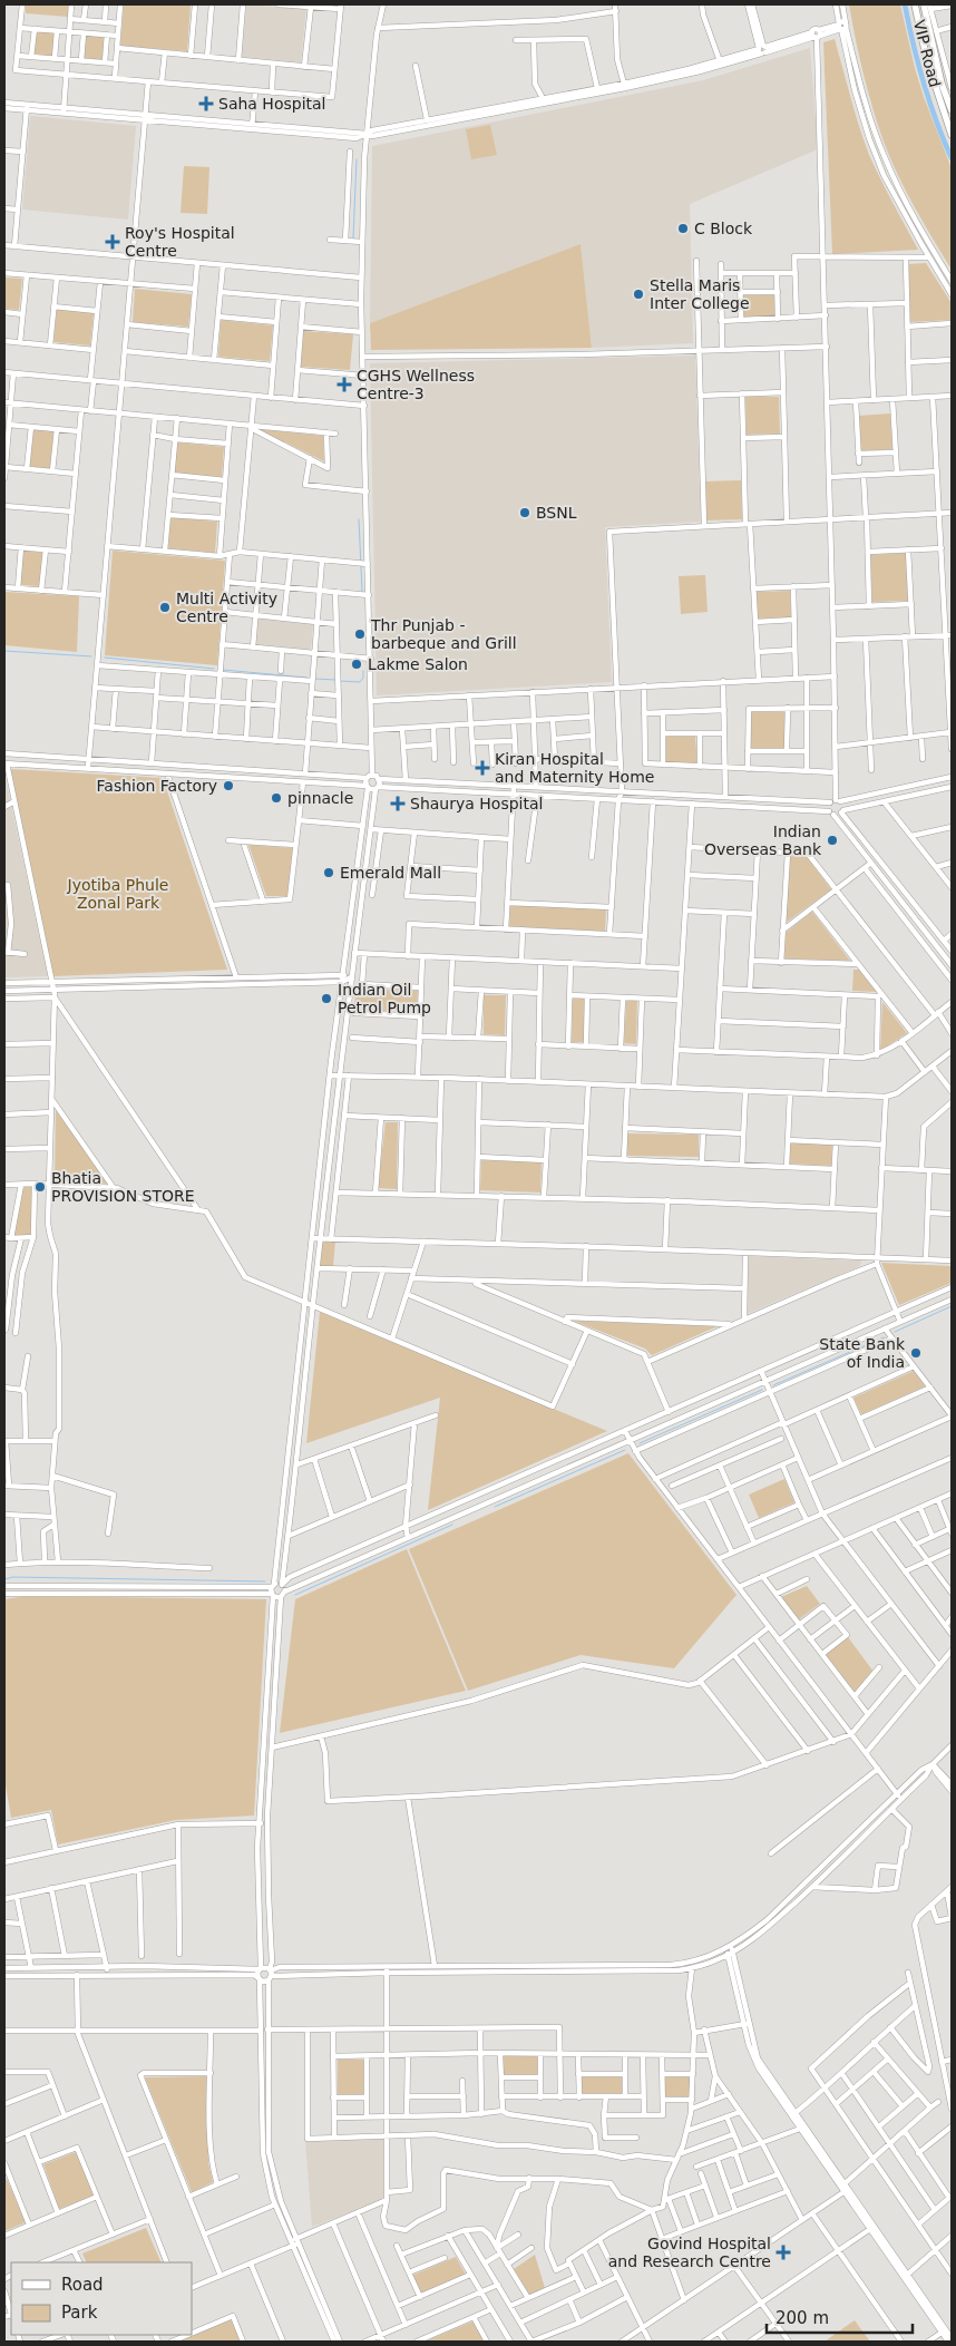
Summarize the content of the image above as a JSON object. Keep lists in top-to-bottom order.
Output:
{
  "streets": {
    "main road": ["VIP Road"]
  },
  "parks": ["Jyotiba Phule Zonal Park"],
  "places": {
    "health": [
      "Saha Hospital",
      "Roy's Hospital Centre",
      "CGHS Wellness Centre-3",
      "Kiran Hospital and Maternity Home",
      "Shaurya Hospital",
      "Govind Hospital and Research Centre"
    ],
    "other": [
      "C Block",
      "Stella Maris Inter College",
      "BSNL",
      "Multi Activity Centre",
      "Thr Punjab - barbeque and Grill",
      "Lakme Salon",
      "Fashion Factory",
      "pinnacle",
      "Indian Overseas Bank",
      "Emerald Mall",
      "Indian Oil Petrol Pump",
      "Bhatia PROVISION STORE",
      "State Bank of India"
    ]
  },
  "legend": ["Road", "Park"],
  "scale_bar": "200 m"
}
